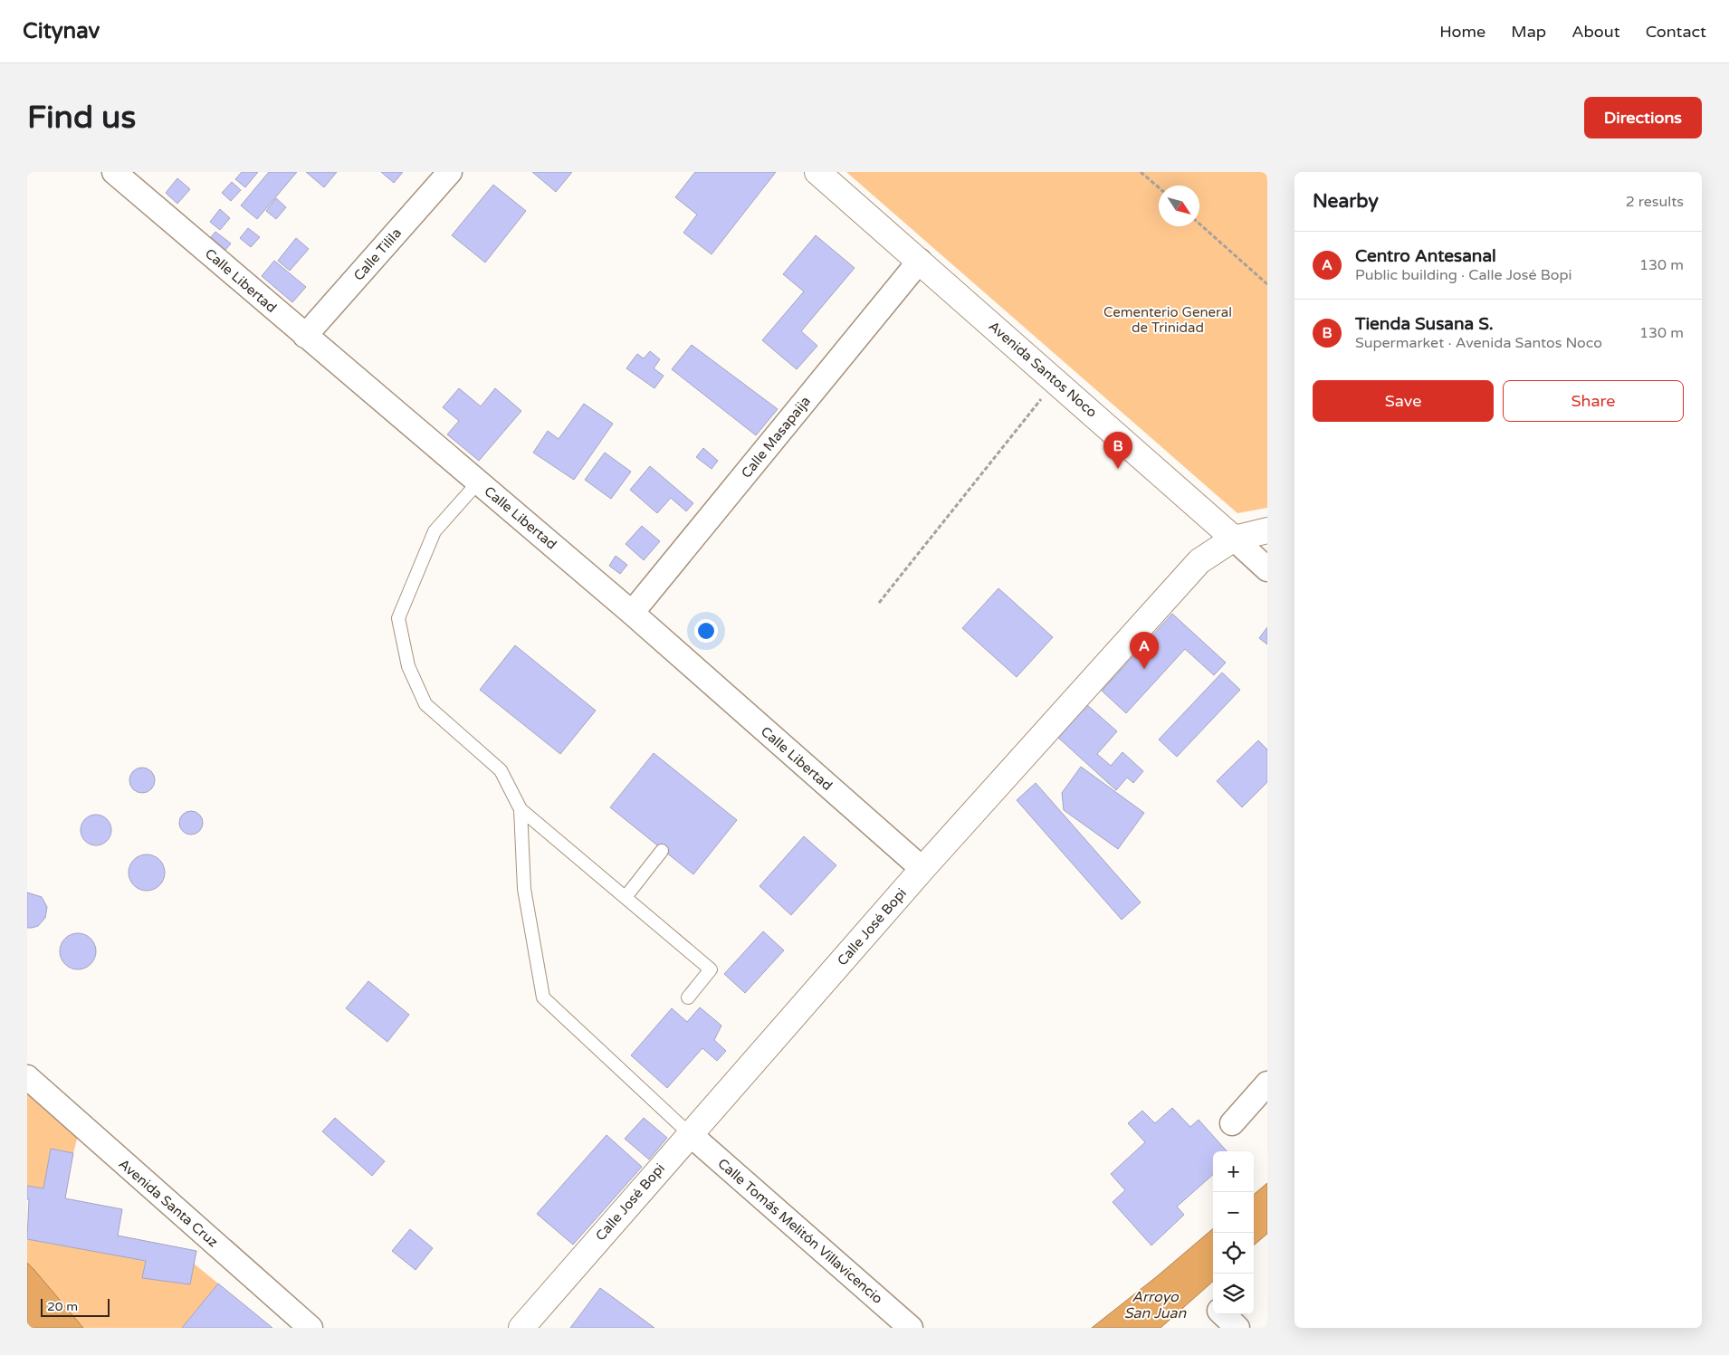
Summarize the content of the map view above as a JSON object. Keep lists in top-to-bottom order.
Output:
{
  "streets": {
    "main road": ["Avenida Santos Noco", "Calle José Bopi"],
    "street": [
      "Calle Tilila",
      "Calle Libertad",
      "Calle Masapaija",
      "Avenida Santa Cruz",
      "Calle Tomás Melitón Villavicencio"
    ]
  },
  "crossings": [
    ["Calle Tilila", "Calle Libertad"],
    ["Calle Libertad", "Calle Masapaija"],
    ["Calle Libertad", "Calle José Bopi"],
    ["Avenida Santos Noco", "Calle Masapaija"],
    ["Avenida Santos Noco", "Calle José Bopi"],
    ["Calle José Bopi", "Calle Tomás Melitón Villavicencio"]
  ],
  "water": ["Arroyo San Juan"],
  "parks": ["Cementerio General de Trinidad"],
  "scale_bar": "20 m",
  "north": "bottom right",
  "page": {
    "header": "Citynav",
    "nav": [
      "Home",
      "Map",
      "About",
      "Contact"
    ],
    "buttons": [
      "Directions",
      ["Save", "Share"]
    ],
    "title": "Find us",
    "heading": ["Nearby", "2 results"],
    "list": [
      {
        "mark": "A",
        "name": "Centro Antesanal",
        "note": "Public building · Calle José Bopi",
        "value": "130 m"
      },
      {
        "mark": "B",
        "name": "Tienda Susana S.",
        "note": "Supermarket · Avenida Santos Noco",
        "value": "130 m"
      }
    ],
    "pins": ["B", "A"],
    "map_buttons": ["+", "−"],
    "scale": "20 m"
  }
}
